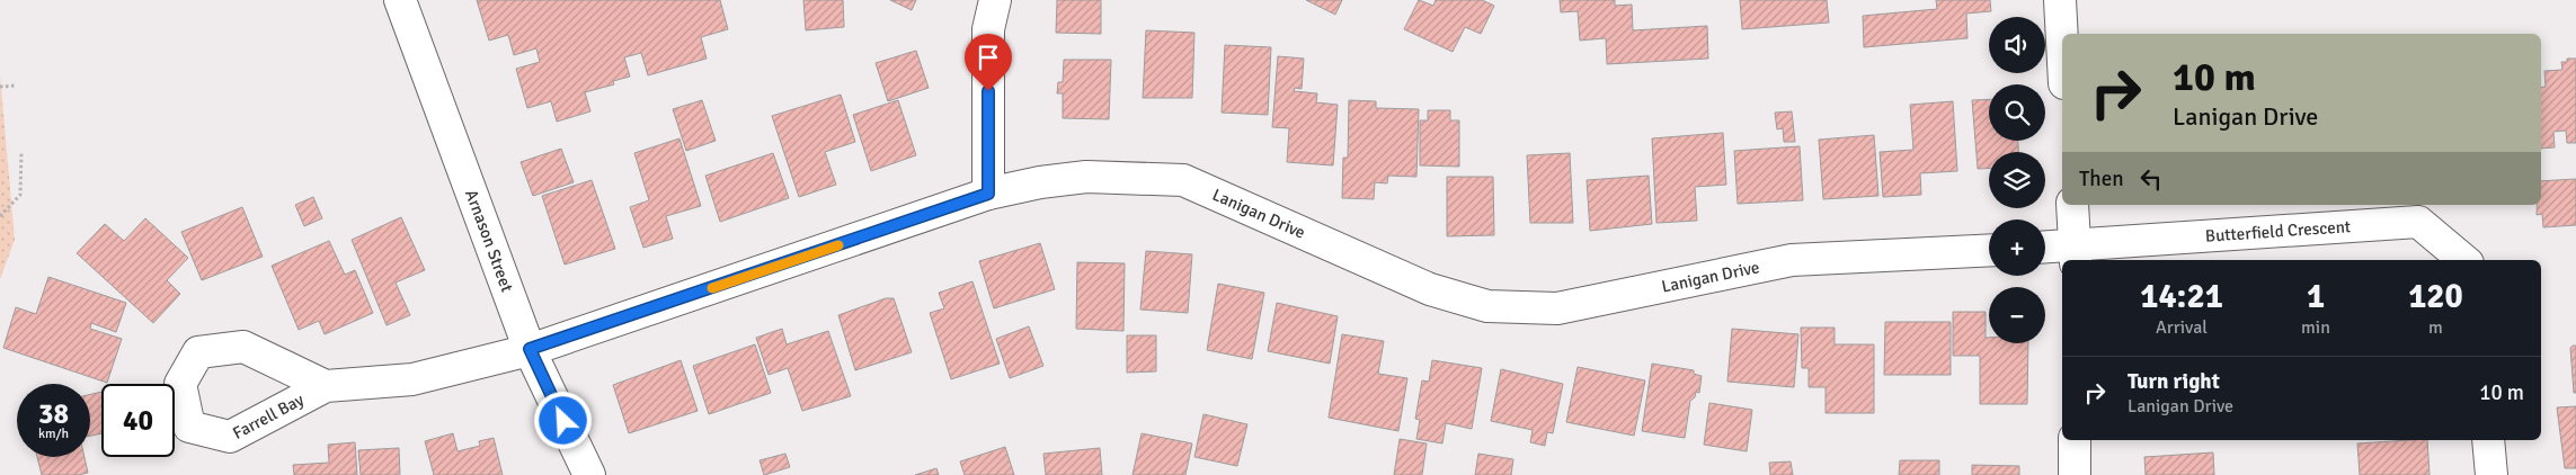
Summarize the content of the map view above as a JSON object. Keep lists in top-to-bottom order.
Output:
{
  "streets": {
    "street": ["Lanigan Drive", "Butterfield Crescent", "Arnason Street"]
  },
  "crossings": [
    ["Lanigan Drive", "Arnason Street"]
  ],
  "page": {
    "map_buttons": ["+", "−"],
    "turn": ["10 m", "Lanigan Drive"],
    "then": "Then",
    "eta": [
      "14:21",
      "Arrival",
      "1",
      "min",
      "120",
      "m"
    ],
    "list": [
      {
        "name": "Turn right",
        "note": "Lanigan Drive",
        "value": "10 m"
      }
    ],
    "speed": "38 km/h",
    "limit": "40"
  }
}
